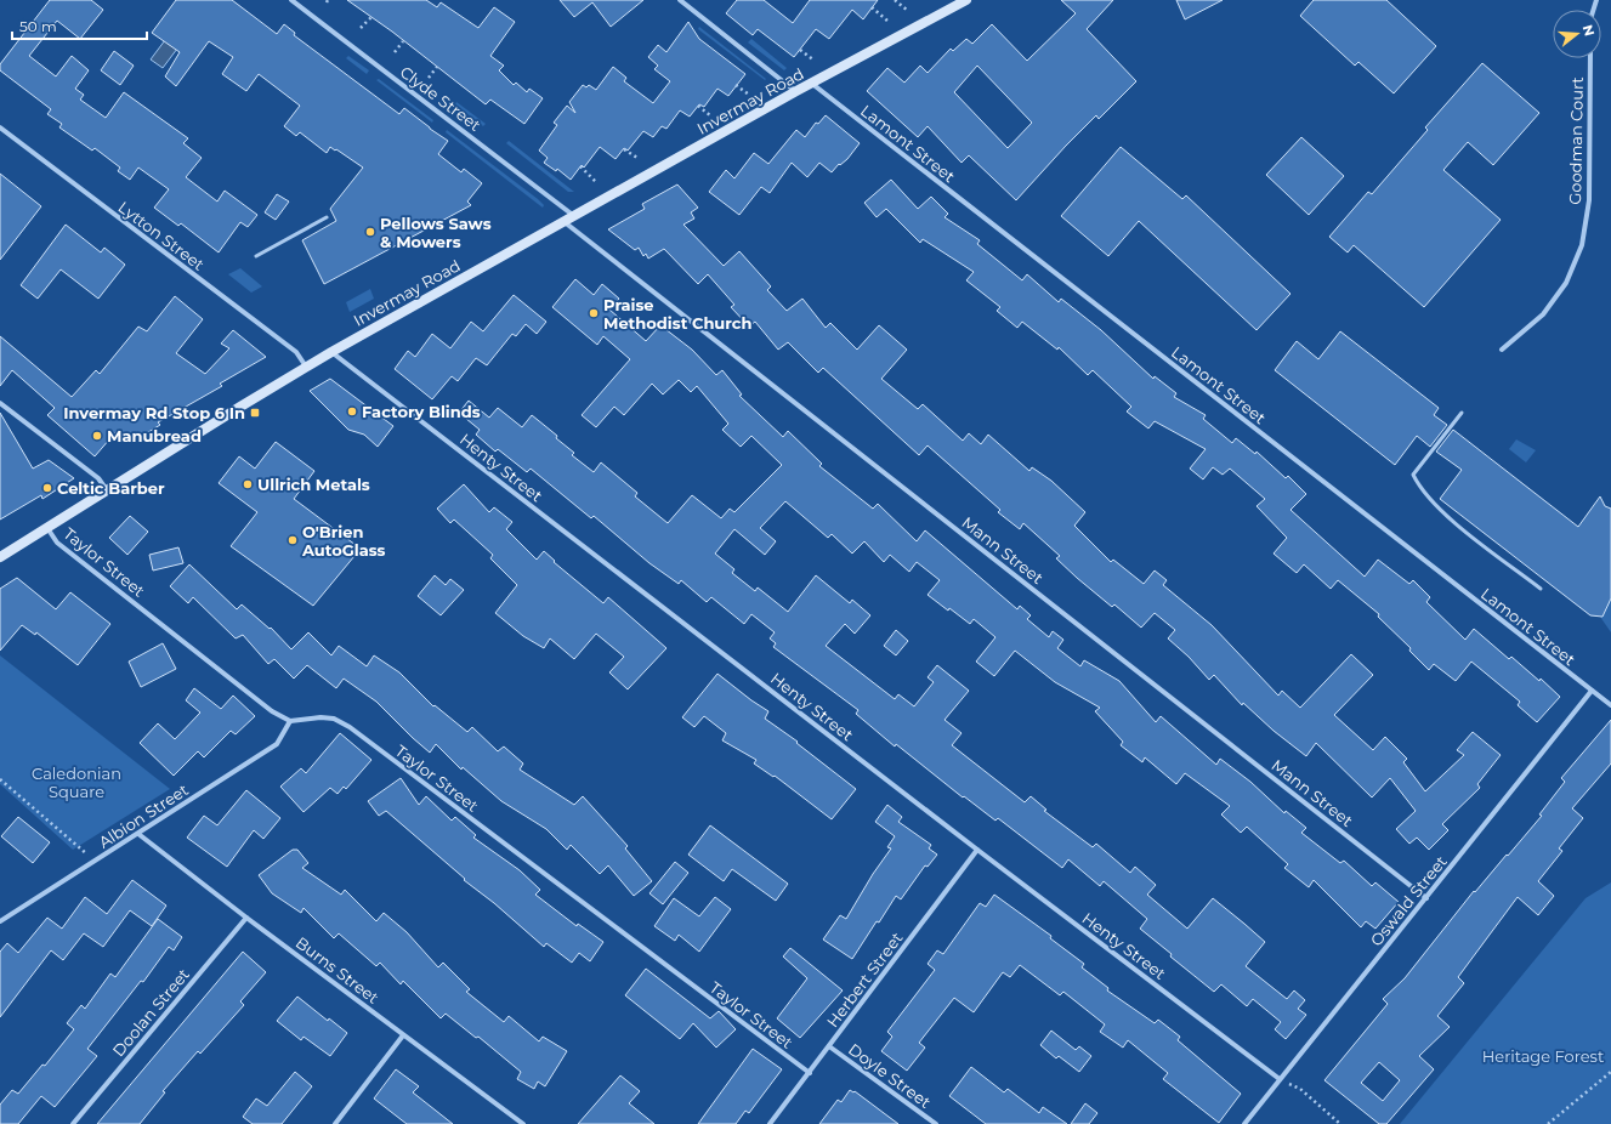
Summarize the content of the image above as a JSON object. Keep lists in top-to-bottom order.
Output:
{
  "streets": {
    "main road": ["Invermay Road"],
    "street": [
      "Clyde Street",
      "Goodman Court",
      "Lamont Street",
      "Lytton Street",
      "Henty Street",
      "Mann Street",
      "Taylor Street",
      "Albion Street",
      "Oswald Street",
      "Burns Street",
      "Herbert Street",
      "Doolan Street",
      "Doyle Street"
    ]
  },
  "crossings": [
    ["Clyde Street", "Invermay Road"],
    ["Invermay Road", "Lamont Street"],
    ["Invermay Road", "Lytton Street"],
    ["Invermay Road", "Henty Street"],
    ["Invermay Road", "Mann Street"],
    ["Invermay Road", "Taylor Street"],
    ["Lamont Street", "Oswald Street"],
    ["Henty Street", "Oswald Street"],
    ["Henty Street", "Herbert Street"],
    ["Mann Street", "Oswald Street"],
    ["Taylor Street", "Albion Street"],
    ["Taylor Street", "Herbert Street"],
    ["Albion Street", "Burns Street"],
    ["Burns Street", "Doolan Street"],
    ["Herbert Street", "Doyle Street"]
  ],
  "parks": ["Caledonian Square", "Heritage Forest"],
  "places": {
    "other": [
      "Pellows Saws & Mowers",
      "Praise Methodist Church",
      "Factory Blinds",
      "Manubread",
      "Ullrich Metals",
      "Celtic Barber",
      "O'Brien AutoGlass"
    ],
    "transit": ["Invermay Rd Stop 6 In"]
  },
  "scale_bar": "50 m",
  "north": "right"
}
